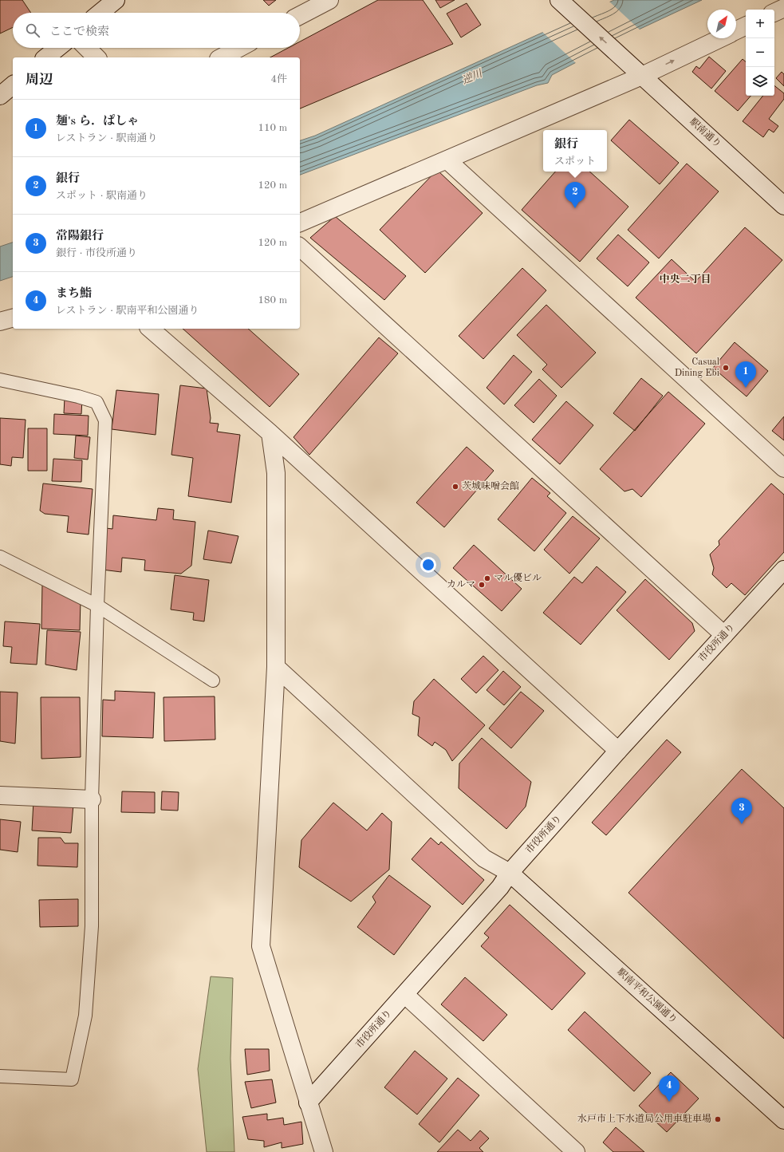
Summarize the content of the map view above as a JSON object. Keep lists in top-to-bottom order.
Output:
{
  "streets": {
    "street": ["駅南通り", "市役所通り", "駅南平和公園通り"]
  },
  "crossings": [
    ["市役所通り", "駅南平和公園通り"]
  ],
  "one_way": ["駅南通り"],
  "districts": ["中央二丁目"],
  "water": ["逆川"],
  "places": [
    "Casual Dining Ebi",
    "茨城味噌会館",
    "マル優ビル",
    "カルマ",
    "水戸市上下水道局公用車駐車場"
  ],
  "north": "top right",
  "page": {
    "map_buttons": ["+", "−"],
    "search": "ここで検索",
    "heading": ["周辺", "4件"],
    "list": [
      {
        "mark": "1",
        "name": "麺's ら．ぱしゃ",
        "note": "レストラン · 駅南通り",
        "value": "110 m"
      },
      {
        "mark": "2",
        "name": "銀行",
        "note": "スポット · 駅南通り",
        "value": "120 m"
      },
      {
        "mark": "3",
        "name": "常陽銀行",
        "note": "銀行 · 市役所通り",
        "value": "120 m"
      },
      {
        "mark": "4",
        "name": "まち鮨",
        "note": "レストラン · 駅南平和公園通り",
        "value": "180 m"
      }
    ],
    "popup": ["銀行", "スポット"],
    "pins": [
      "2",
      "1",
      "3",
      "4"
    ]
  }
}
